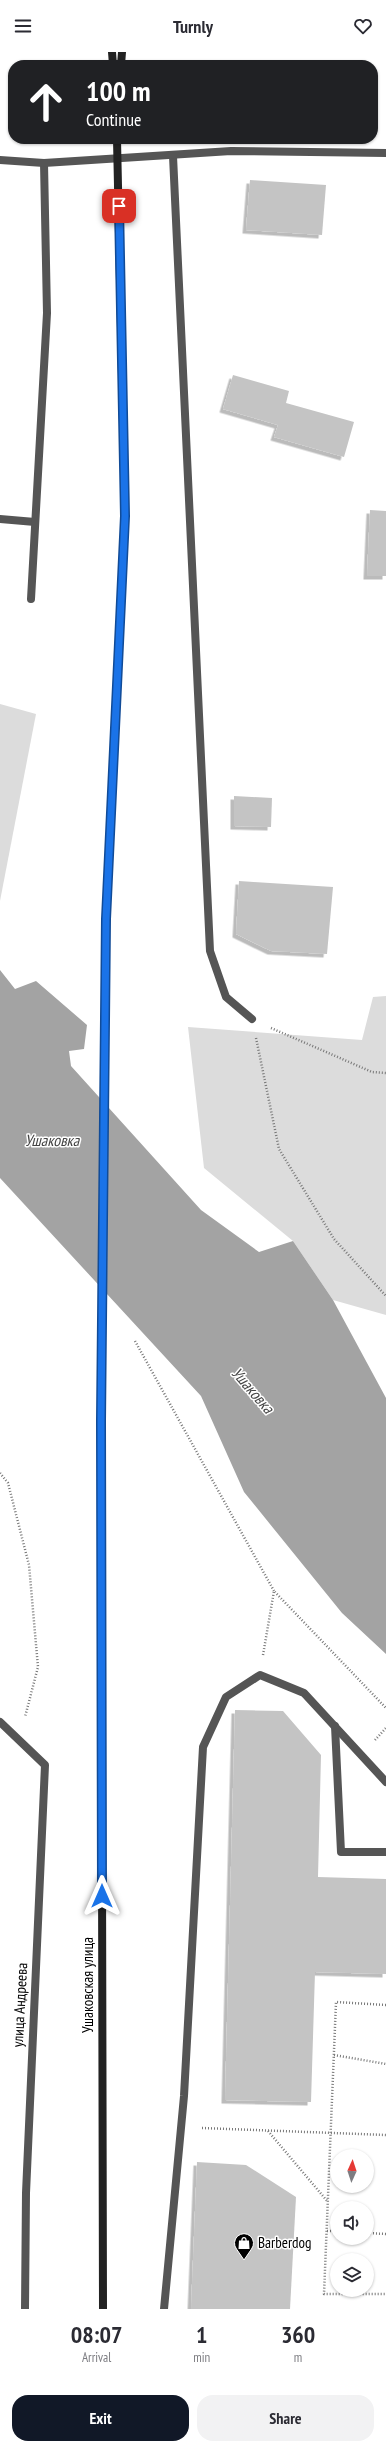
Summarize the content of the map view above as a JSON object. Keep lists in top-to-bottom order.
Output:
{
  "streets": {
    "main road": ["Ушаковская улица"],
    "street": ["улица Андреева"]
  },
  "water": ["Ушаковка"],
  "places": {
    "shop": ["Barberdog"]
  },
  "north": "top",
  "page": {
    "header": "Turnly",
    "turn": ["100 m", "Continue"],
    "eta": [
      "08:07",
      "Arrival",
      "1",
      "min",
      "360",
      "m"
    ],
    "buttons": ["Exit", "Share"]
  }
}
